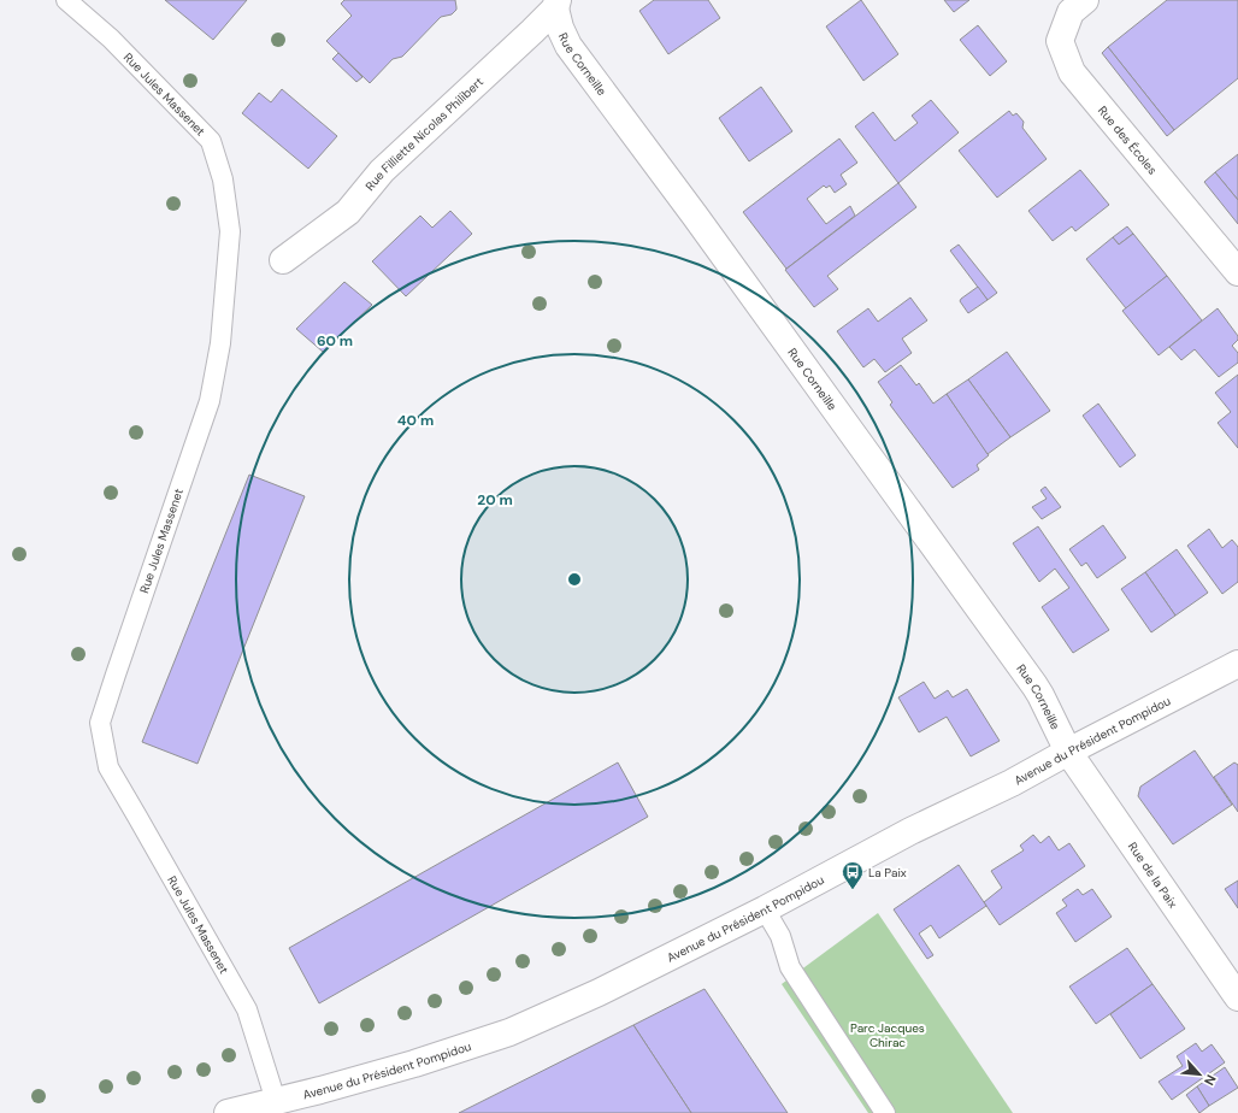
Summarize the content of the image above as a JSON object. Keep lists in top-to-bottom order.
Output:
{
  "streets": {
    "street": [
      "Rue Corneille",
      "Rue Filliette Nicolas Philibert",
      "Rue des Écoles",
      "Avenue du Président Pompidou",
      "Rue de la Paix"
    ],
    "lane": ["Rue Jules Massenet"]
  },
  "crossings": [
    ["Rue Corneille", "Rue Filliette Nicolas Philibert"],
    ["Rue Corneille", "Avenue du Président Pompidou"],
    ["Rue Corneille", "Rue de la Paix"],
    ["Rue Jules Massenet", "Avenue du Président Pompidou"],
    ["Avenue du Président Pompidou", "Rue de la Paix"]
  ],
  "parks": ["Parc Jacques Chirac"],
  "places": {
    "bus stop": ["La Paix"]
  },
  "north": "bottom right",
  "rings": ["60 m", "40 m", "20 m"]
}
